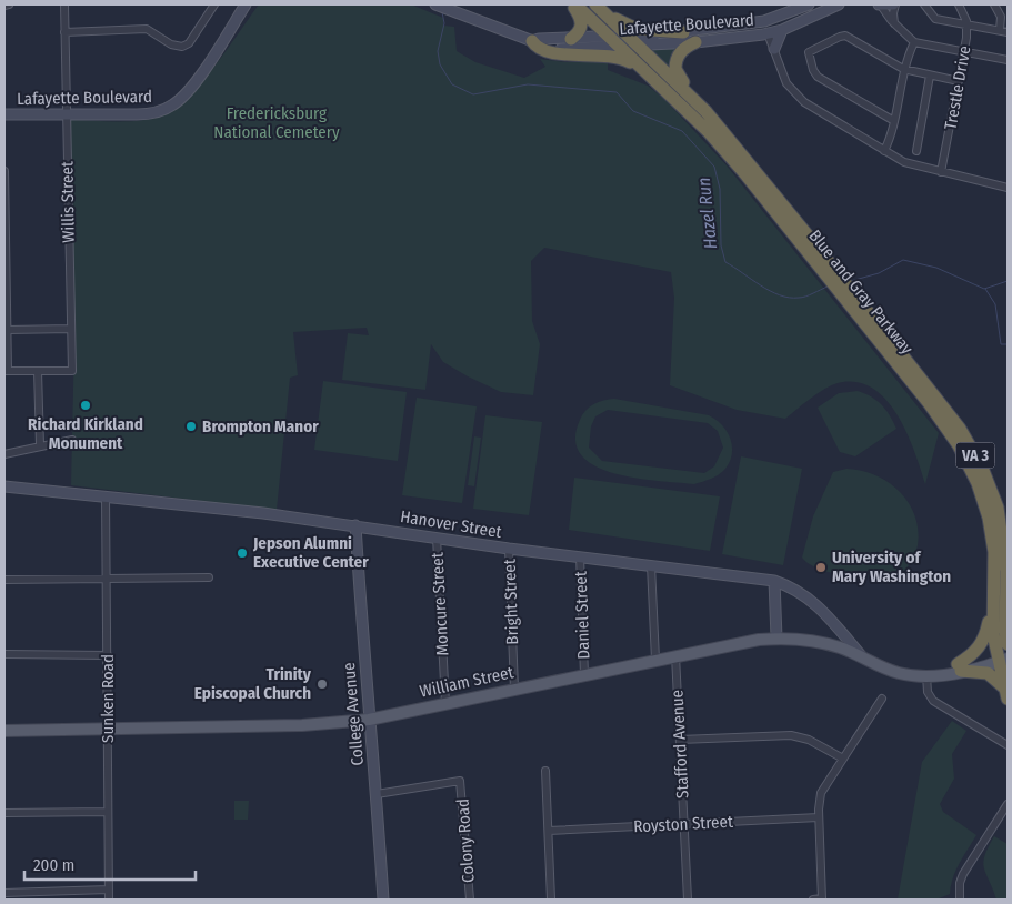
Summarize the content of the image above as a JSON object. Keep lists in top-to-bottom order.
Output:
{
  "streets": {
    "highway": ["Blue and Gray Parkway", "VA 3"],
    "main road": ["William Street"],
    "street": [
      "Lafayette Boulevard",
      "Trestle Drive",
      "Willis Street",
      "Hanover Street",
      "Bright Street",
      "Moncure Street",
      "Daniel Street",
      "Sunken Road",
      "College Avenue",
      "Stafford Avenue",
      "Royston Street",
      "Colony Road"
    ]
  },
  "crossings": [
    ["Lafayette Boulevard", "Willis Street"],
    ["Lafayette Boulevard", "Blue and Gray Parkway"],
    ["Blue and Gray Parkway", "VA 3"],
    ["Blue and Gray Parkway", "William Street"],
    ["VA 3", "William Street"],
    ["Hanover Street", "Bright Street"],
    ["Hanover Street", "Moncure Street"],
    ["Hanover Street", "Daniel Street"],
    ["Hanover Street", "William Street"],
    ["Hanover Street", "Sunken Road"],
    ["Hanover Street", "College Avenue"],
    ["Bright Street", "William Street"],
    ["Moncure Street", "William Street"],
    ["Daniel Street", "William Street"],
    ["William Street", "Sunken Road"],
    ["William Street", "College Avenue"],
    ["William Street", "Stafford Avenue"],
    ["College Avenue", "Colony Road"],
    ["Stafford Avenue", "Royston Street"]
  ],
  "water": ["Hazel Run"],
  "parks": ["Fredericksburg National Cemetery"],
  "places": [
    "Richard Kirkland Monument",
    "Brompton Manor",
    "Jepson Alumni Executive Center",
    "University of Mary Washington",
    "Trinity Episcopal Church"
  ],
  "scale_bar": "200 m"
}
